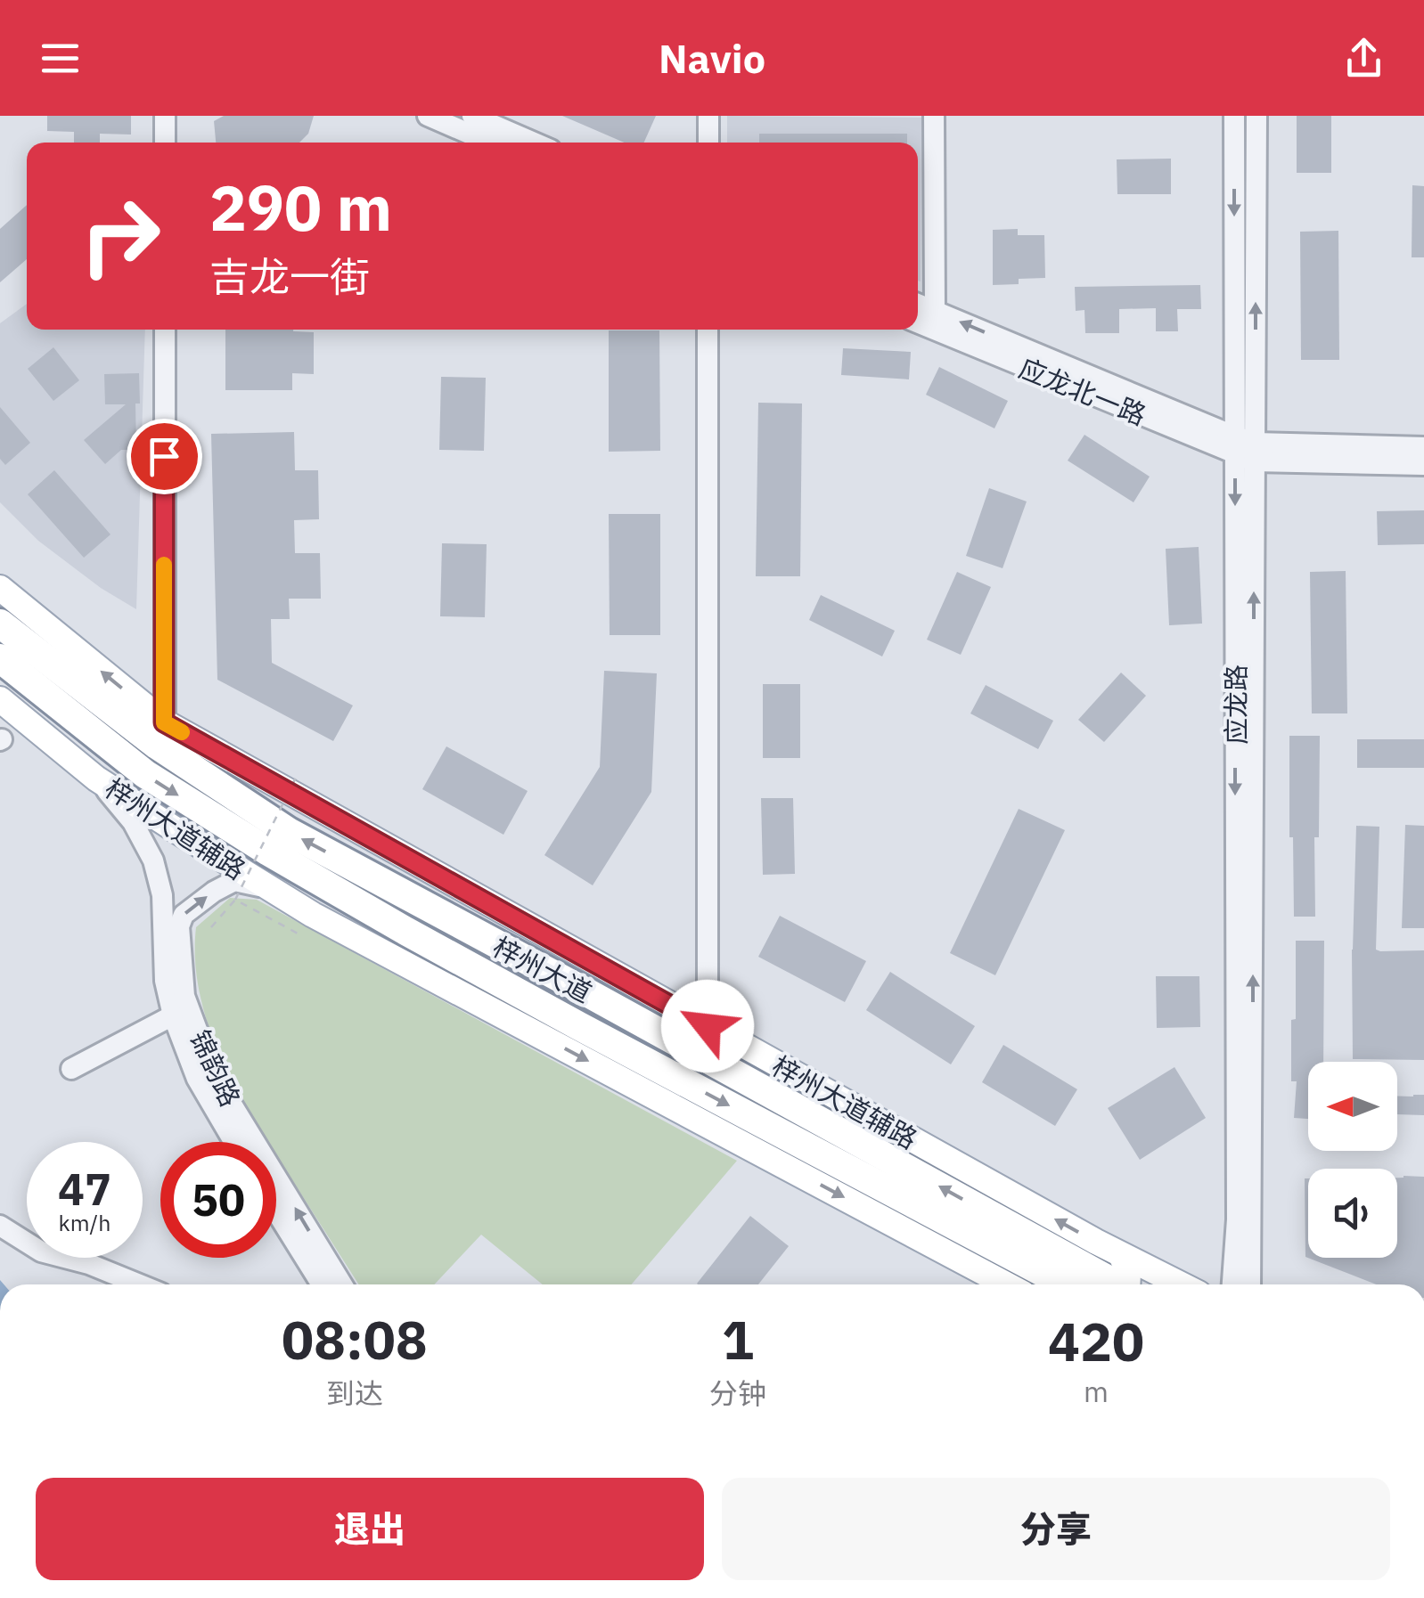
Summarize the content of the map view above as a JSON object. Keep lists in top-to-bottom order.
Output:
{
  "streets": {
    "highway": ["梓州大道"],
    "main road": ["梓州大道辅路"],
    "street": ["应龙北一路", "应龙路", "锦韵路"]
  },
  "crossings": [
    ["应龙北一路", "应龙路"],
    ["梓州大道辅路", "梓州大道"],
    ["梓州大道辅路", "锦韵路"]
  ],
  "north": "left",
  "page": {
    "header": "Navio",
    "turn": ["290 m", "吉龙一街"],
    "speed": "47 km/h",
    "limit": "50",
    "eta": [
      "08:08",
      "到达",
      "1",
      "分钟",
      "420",
      "m"
    ],
    "buttons": ["退出", "分享"]
  }
}
